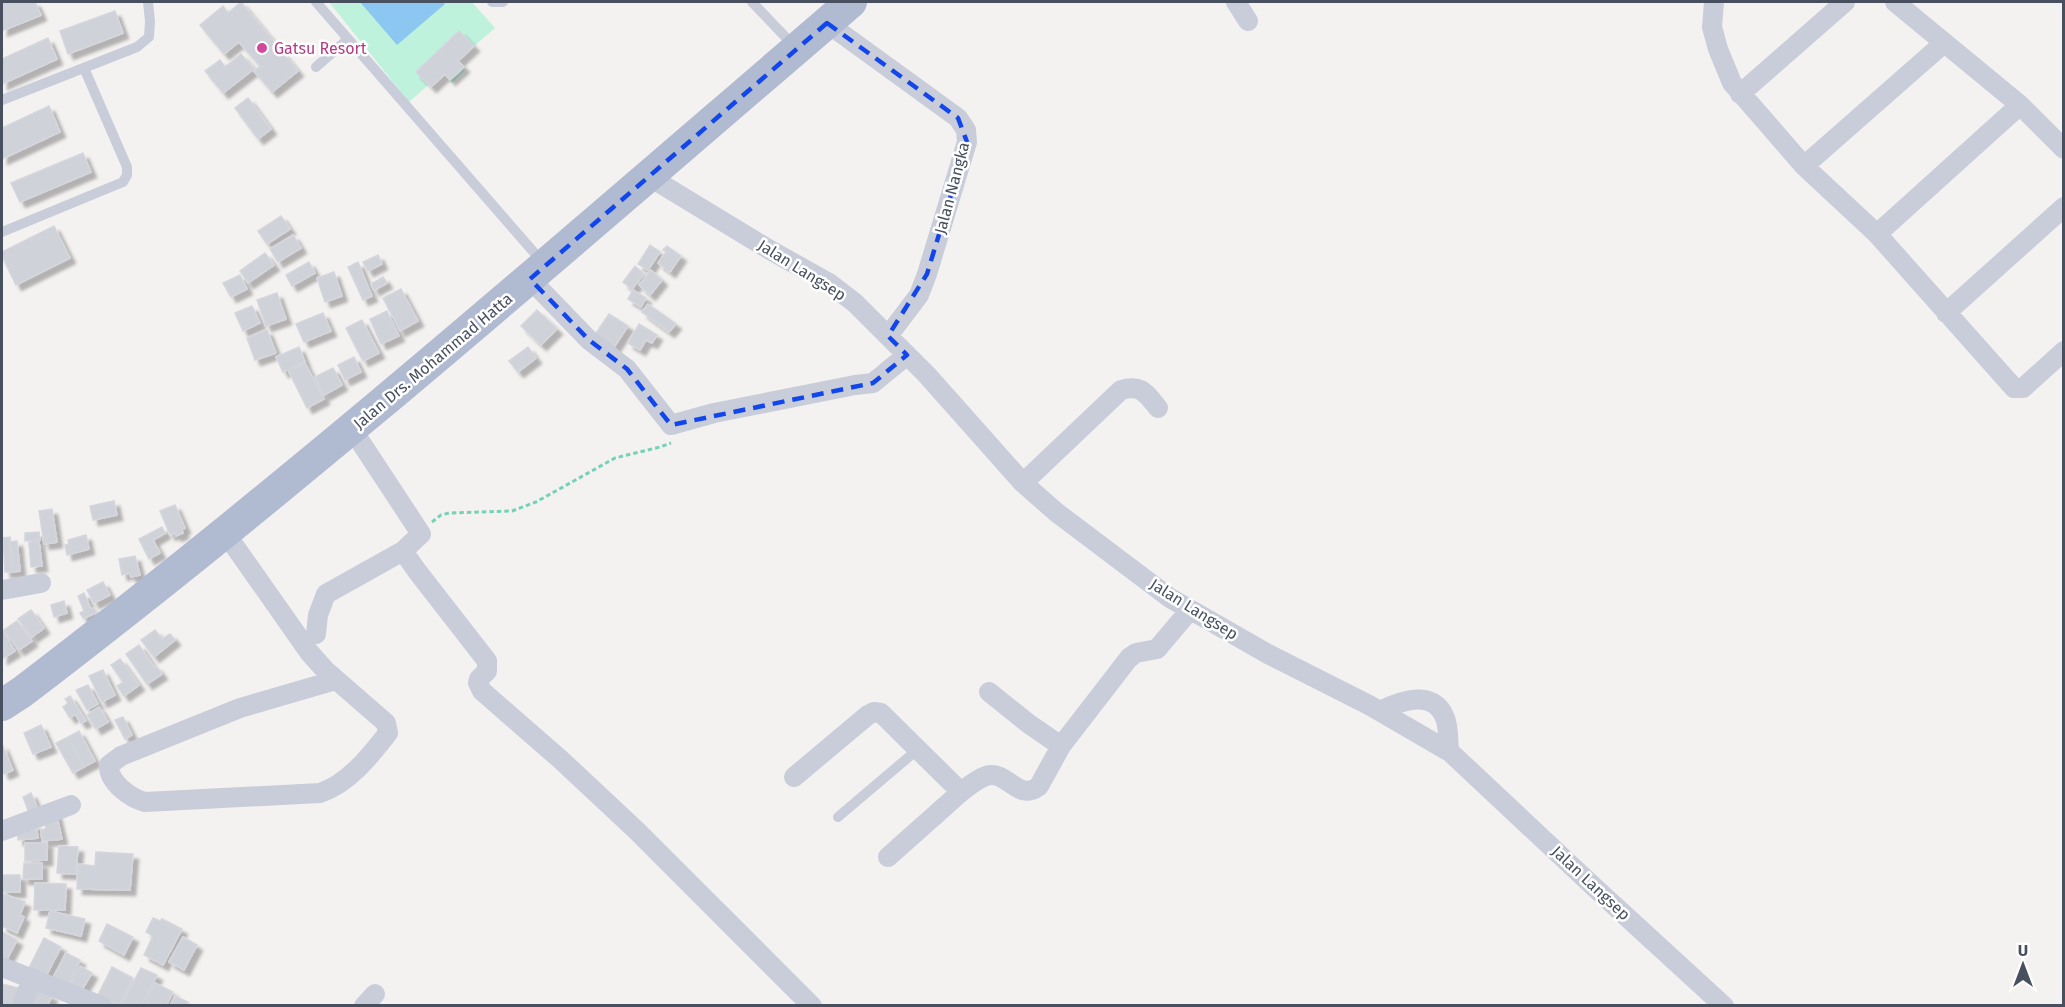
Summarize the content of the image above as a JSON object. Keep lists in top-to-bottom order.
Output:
{
  "streets": {
    "main road": ["Jalan Drs. Mohammad Hatta"],
    "street": ["Jalan Nangka", "Jalan Langsep"]
  },
  "crossings": [
    ["Jalan Nangka", "Jalan Langsep"],
    ["Jalan Nangka", "Jalan Drs. Mohammad Hatta"],
    ["Jalan Langsep", "Jalan Drs. Mohammad Hatta"]
  ],
  "places": ["Gatsu Resort"],
  "north": "top"
}
